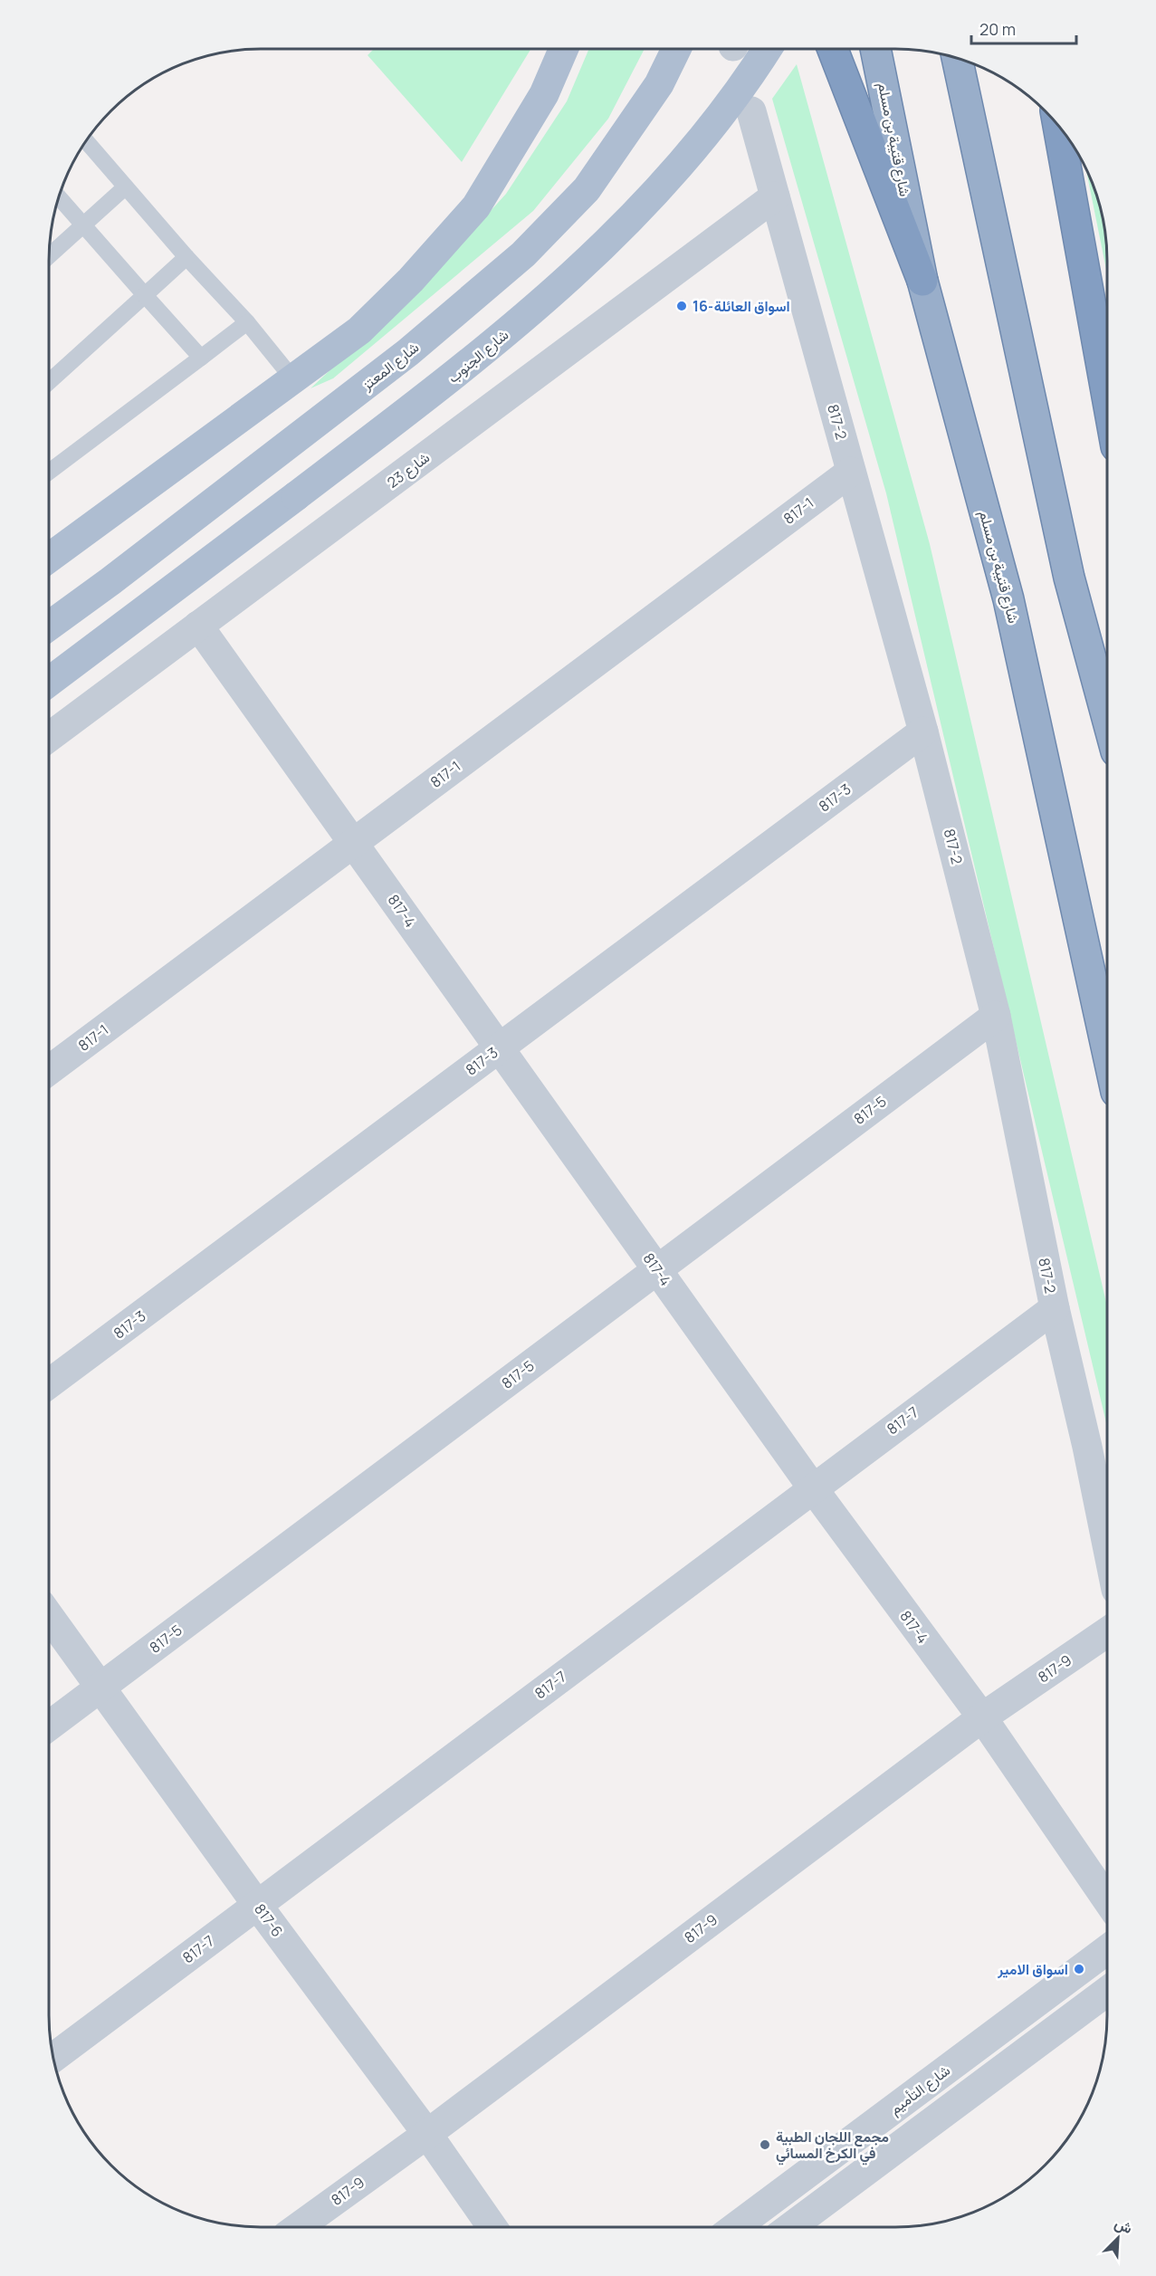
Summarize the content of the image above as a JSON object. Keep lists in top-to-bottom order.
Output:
{
  "streets": {
    "highway": ["شارع قتيبة بن مسلم"],
    "main road": ["شارع الجنوب", "شارع المعتز"],
    "street": [
      "817-2",
      "شارع 23",
      "817-1",
      "817-3",
      "817-4",
      "817-5",
      "817-7",
      "817-9",
      "817-6",
      "شارع التأميم"
    ]
  },
  "crossings": [
    ["817-2", "شارع 23"],
    ["817-2", "817-1"],
    ["817-2", "817-3"],
    ["817-2", "817-5"],
    ["817-2", "817-7"],
    ["شارع 23", "817-4"],
    ["817-1", "817-4"],
    ["817-3", "817-4"],
    ["817-4", "817-5"],
    ["817-4", "817-7"],
    ["817-4", "817-9"],
    ["817-5", "817-6"],
    ["817-7", "817-6"],
    ["817-9", "817-6"]
  ],
  "places": ["16-اسواق العائلة", "اسواق الامير", "مجمع اللجان الطبية في الكرخ المسائي"],
  "scale_bar": "20 m",
  "north": "top right"
}
